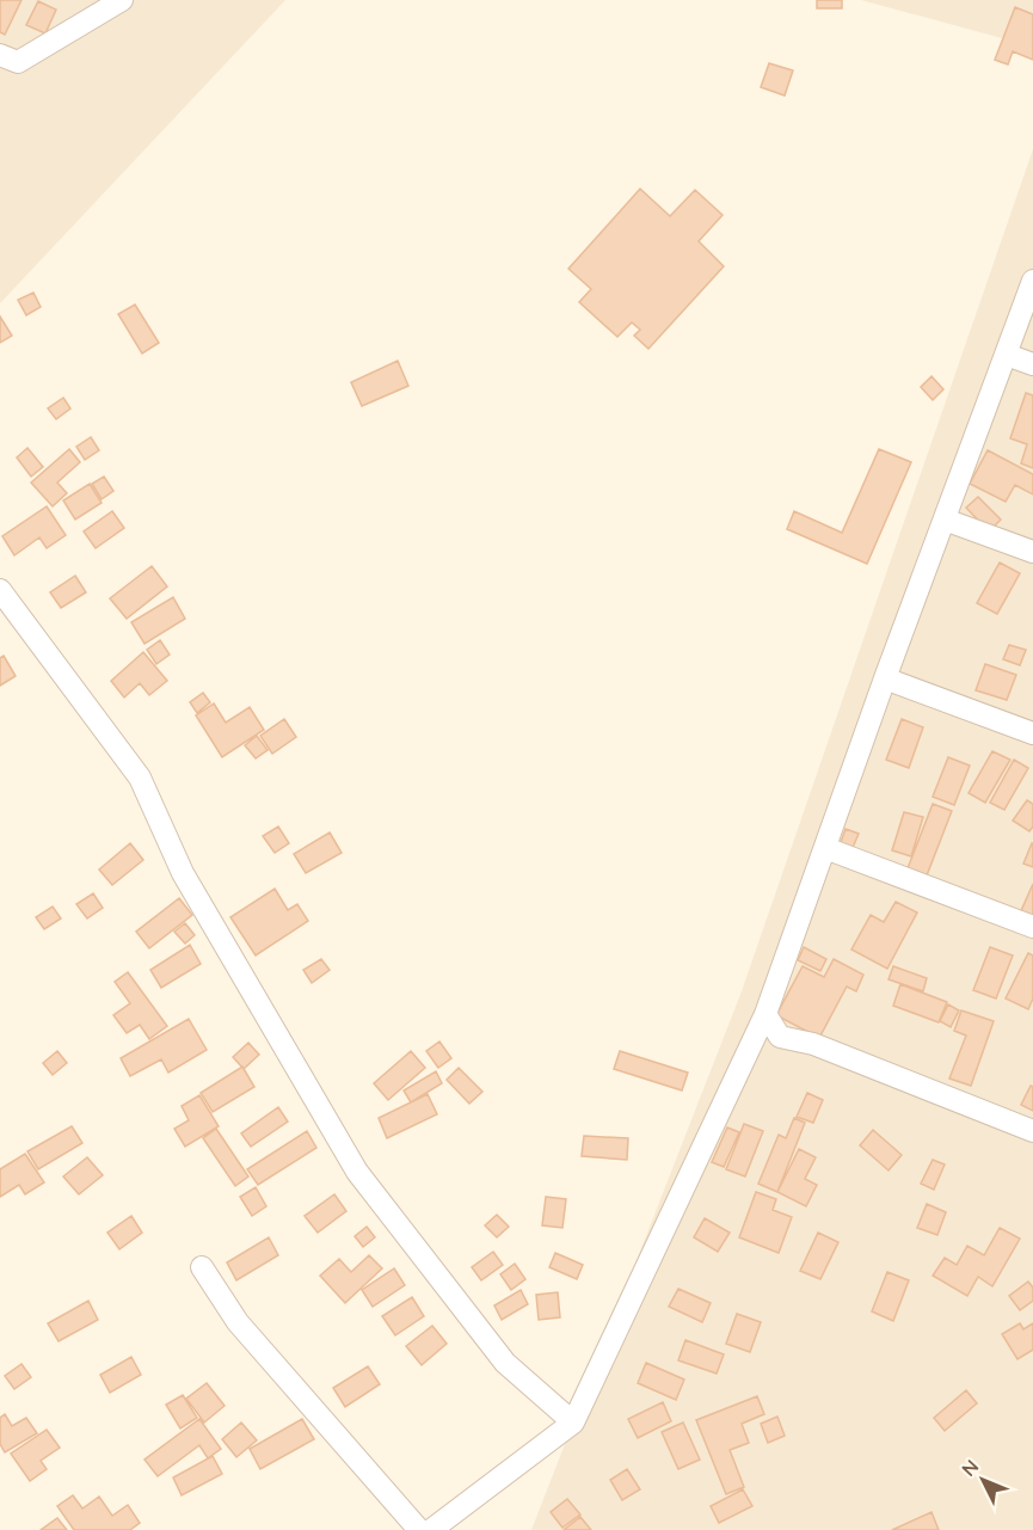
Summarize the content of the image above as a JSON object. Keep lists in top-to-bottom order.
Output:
{
  "north": "top left"
}
